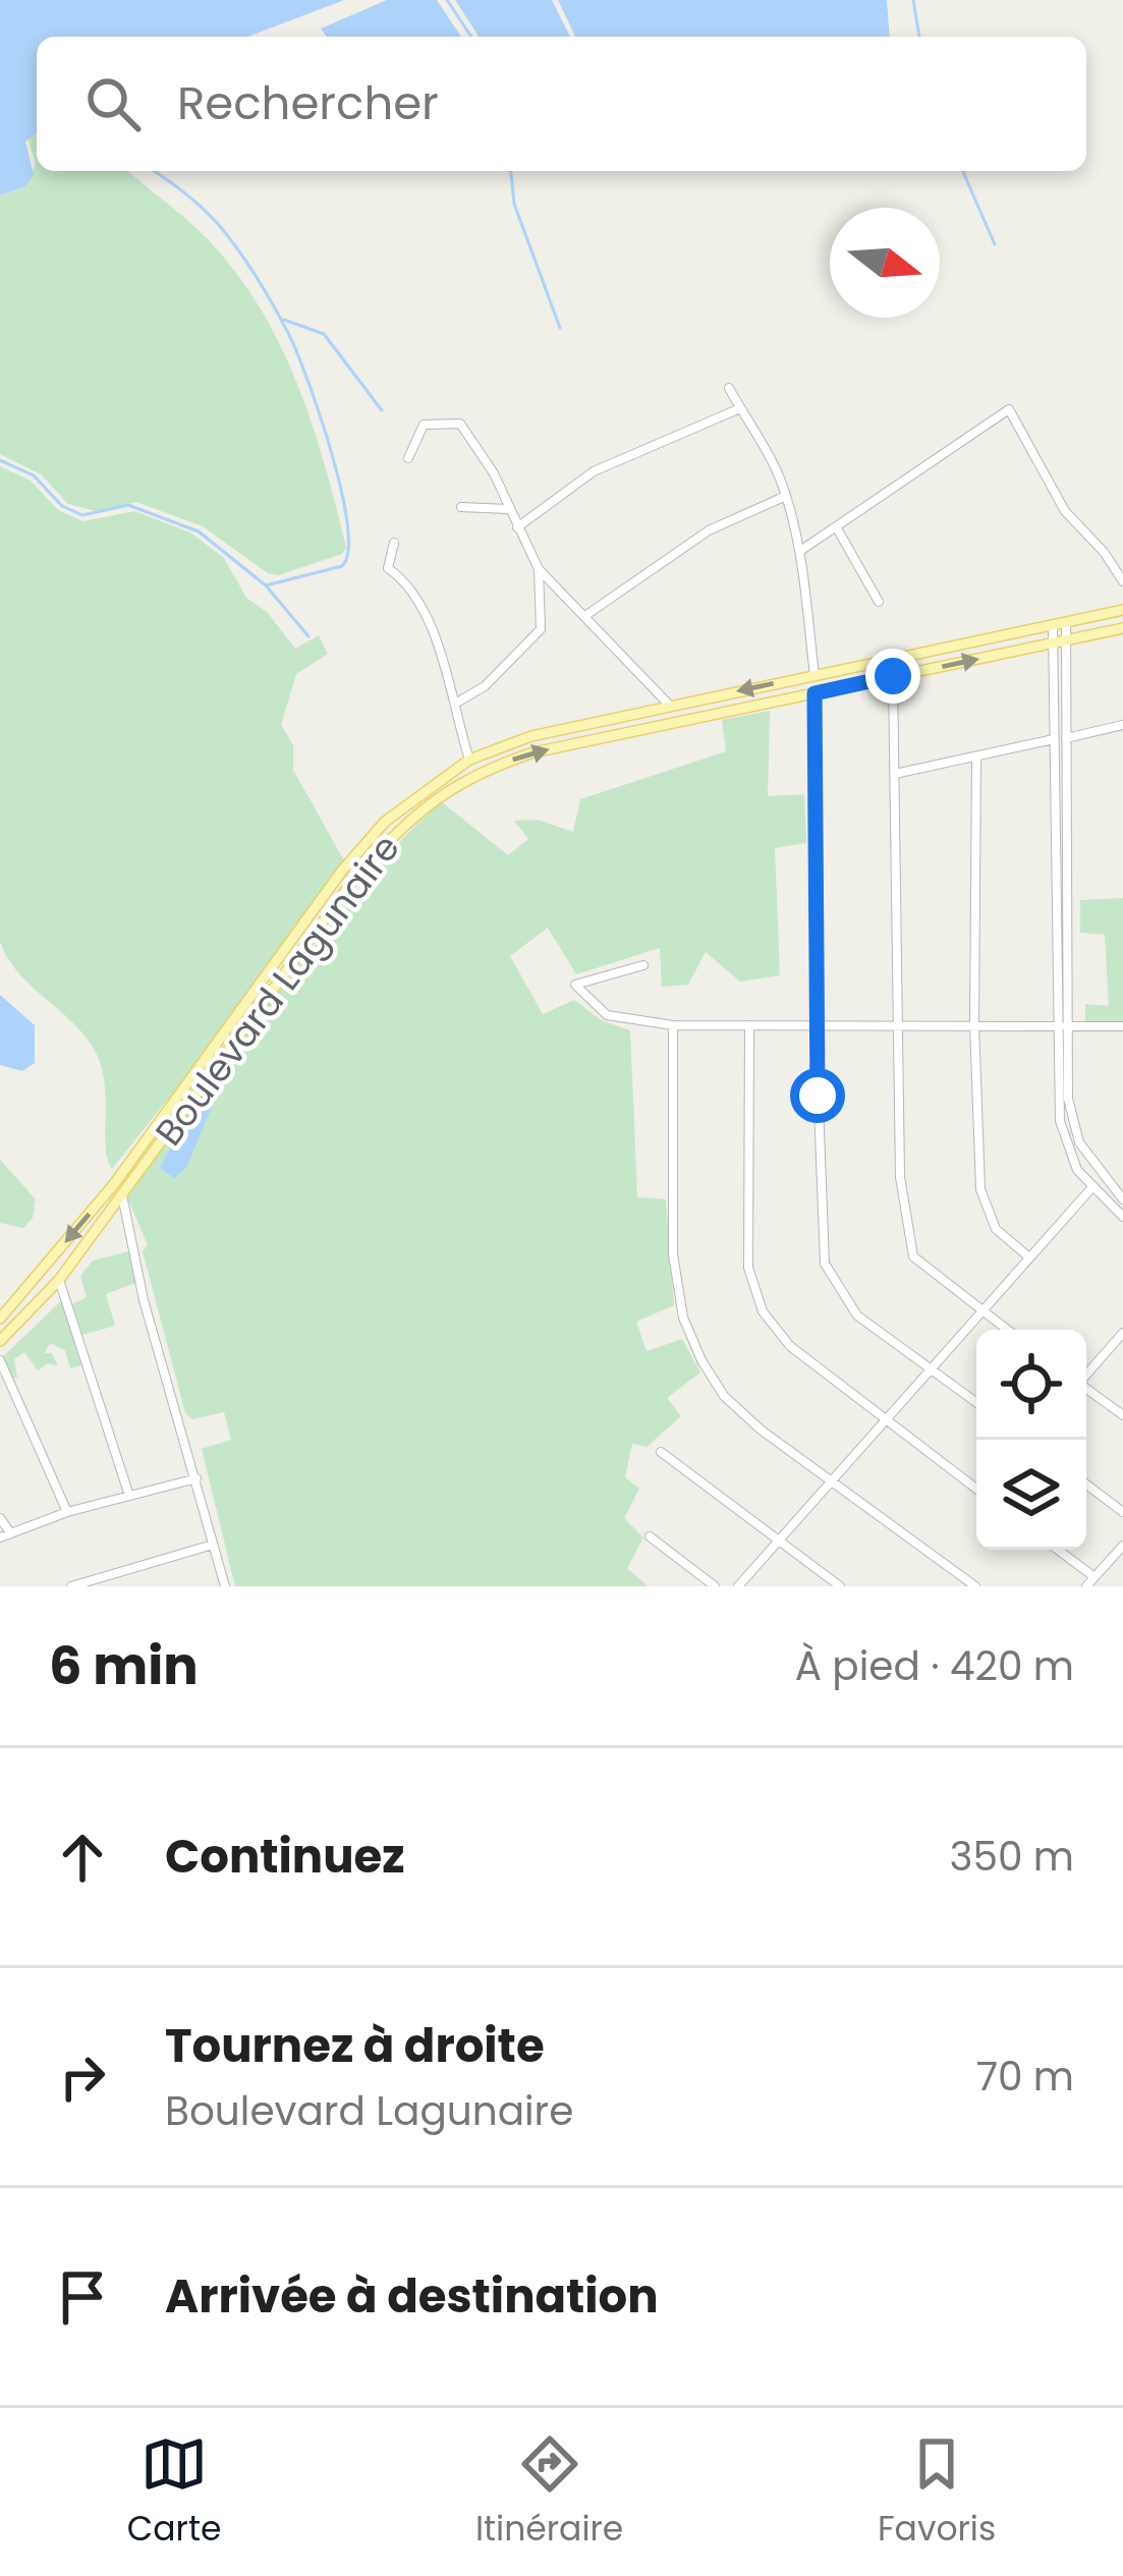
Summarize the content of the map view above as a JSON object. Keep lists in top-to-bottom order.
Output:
{
  "streets": {
    "main road": ["Boulevard Lagunaire"]
  },
  "north": "right",
  "page": {
    "search": "Rechercher",
    "heading": ["6 min", "À pied · 420 m"],
    "list": [
      ["Continuez", "350 m"],
      ["Tournez à droite", "Boulevard Lagunaire", "70 m"],
      "Arrivée à destination"
    ],
    "nav": ["Carte", "Itinéraire", "Favoris"]
  }
}
